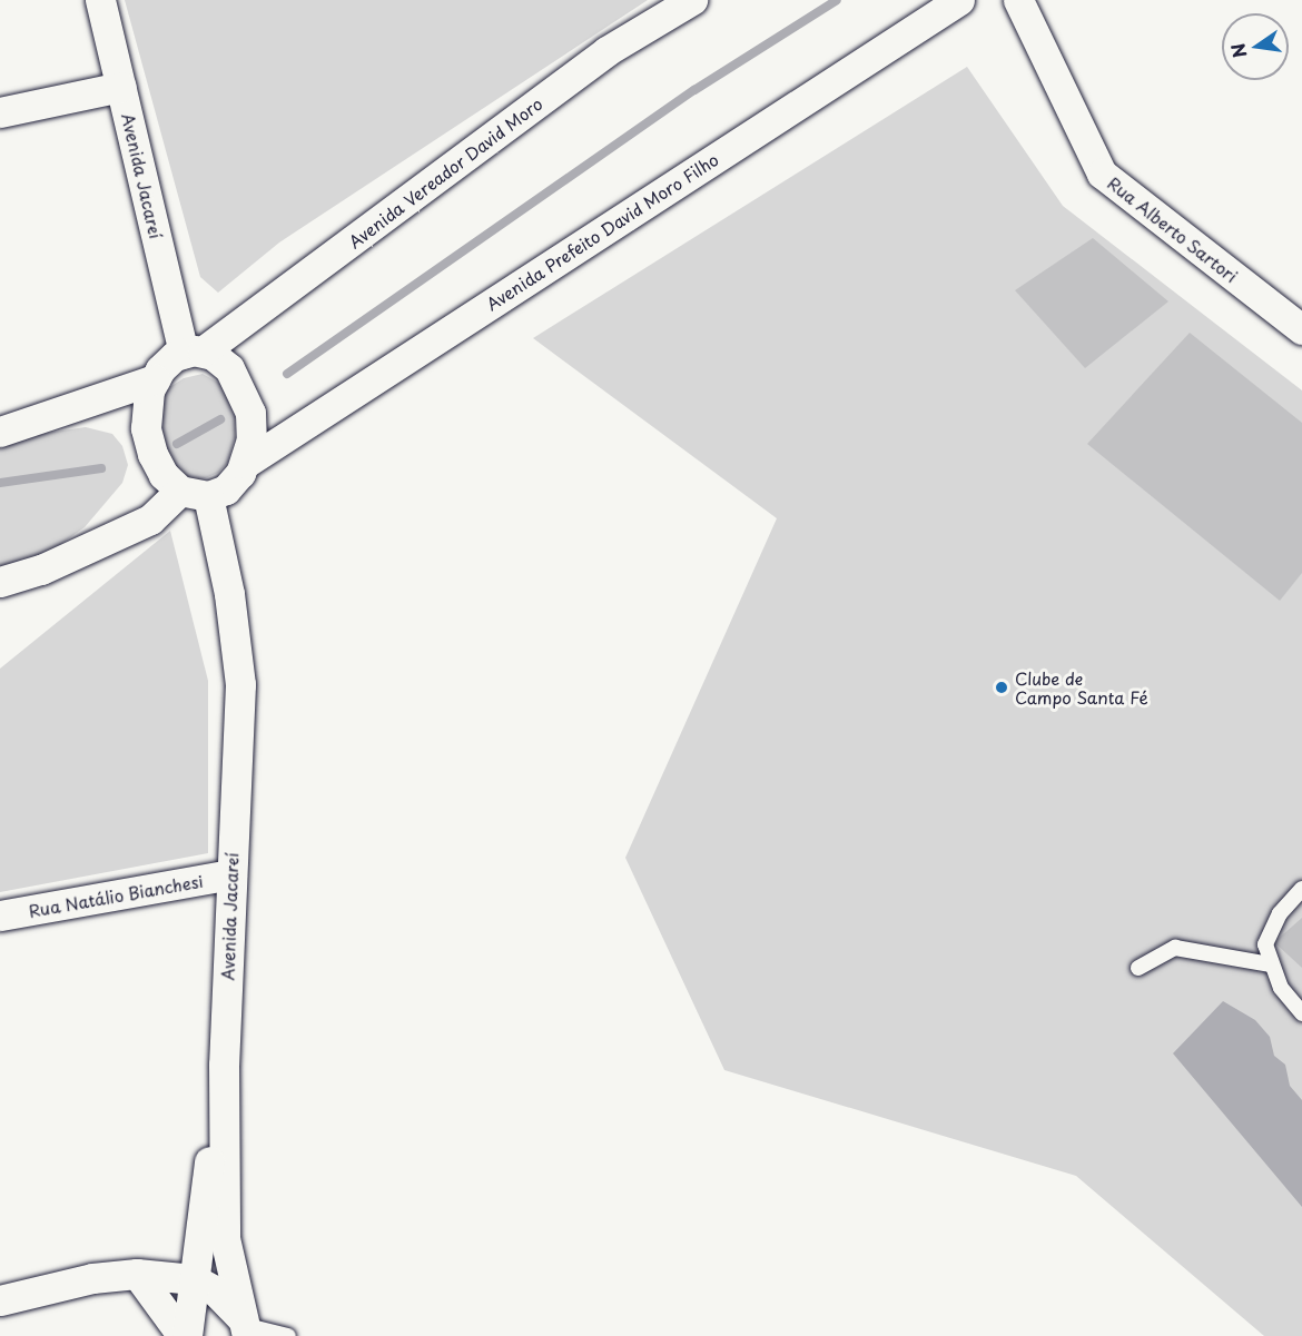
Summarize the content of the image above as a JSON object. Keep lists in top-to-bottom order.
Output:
{
  "streets": {
    "street": [
      "Avenida Vereador David Moro",
      "Avenida Jacareí",
      "Rua Alberto Sartori",
      "Avenida Prefeito David Moro Filho",
      "Rua Natálio Bianchesi"
    ]
  },
  "crossings": [
    ["Avenida Vereador David Moro", "Avenida Jacareí"],
    ["Avenida Vereador David Moro", "Avenida Prefeito David Moro Filho"],
    ["Avenida Jacareí", "Avenida Prefeito David Moro Filho"],
    ["Avenida Jacareí", "Rua Natálio Bianchesi"]
  ],
  "places": ["Clube de Campo Santa Fé"],
  "north": "left"
}
